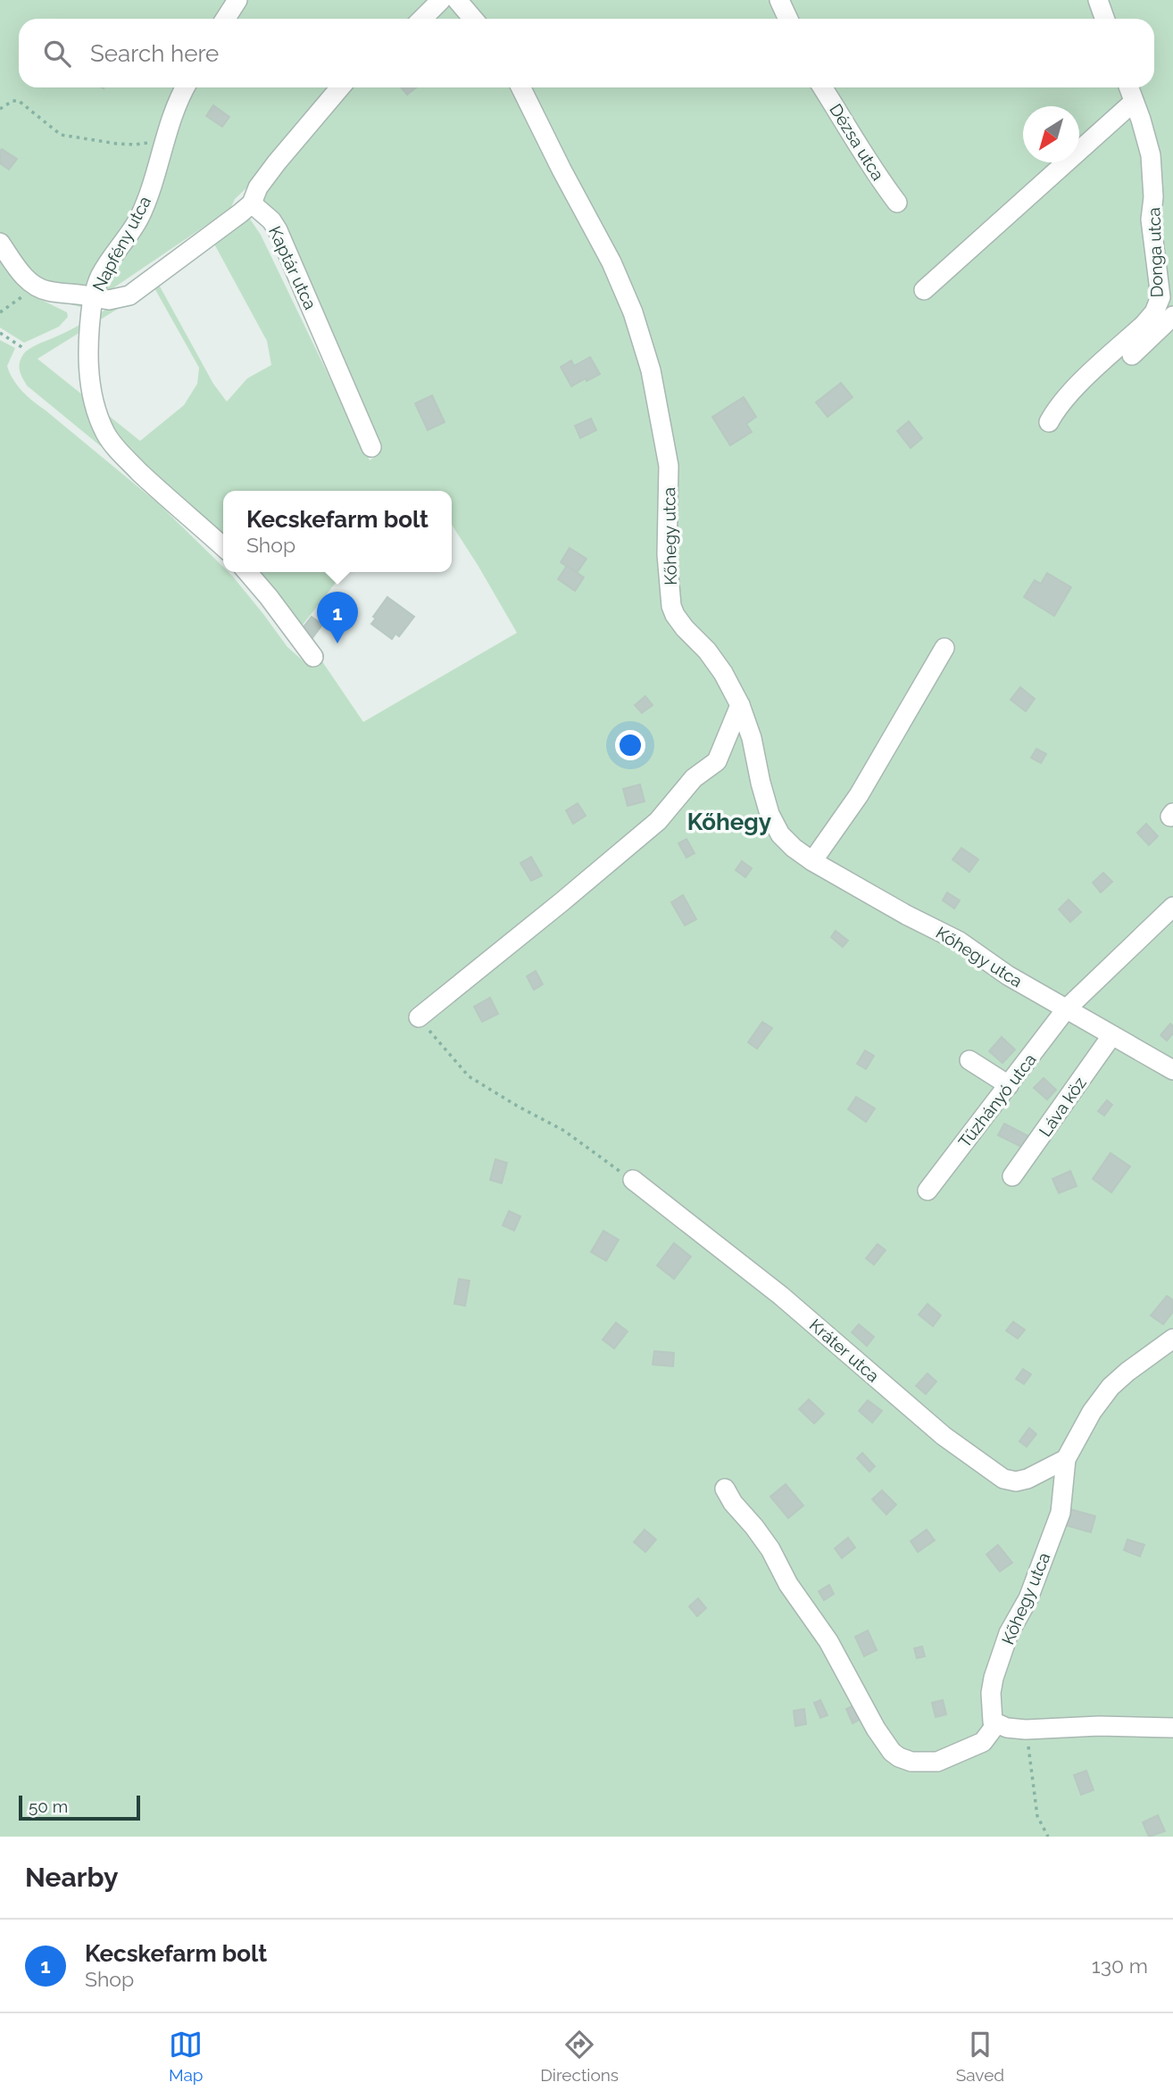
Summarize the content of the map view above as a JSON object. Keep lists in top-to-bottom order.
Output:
{
  "streets": {
    "street": [
      "Dézsa utca",
      "Napfény utca",
      "Donga utca",
      "Kaptár utca",
      "Kőhegy utca",
      "Tűzhányó utca",
      "Láva köz",
      "Kráter utca"
    ]
  },
  "crossings": [
    ["Kőhegy utca", "Tűzhányó utca"],
    ["Kőhegy utca", "Láva köz"],
    ["Kőhegy utca", "Kráter utca"]
  ],
  "districts": ["Kőhegy"],
  "scale_bar": "50 m",
  "north": "bottom left",
  "page": {
    "search": "Search here",
    "popup": ["Kecskefarm bolt", "Shop"],
    "pins": "1",
    "scale": "50 m",
    "heading": "Nearby",
    "list": [
      {
        "mark": "1",
        "name": "Kecskefarm bolt",
        "note": "Shop",
        "value": "130 m"
      }
    ],
    "nav": ["Map", "Directions", "Saved"]
  }
}
